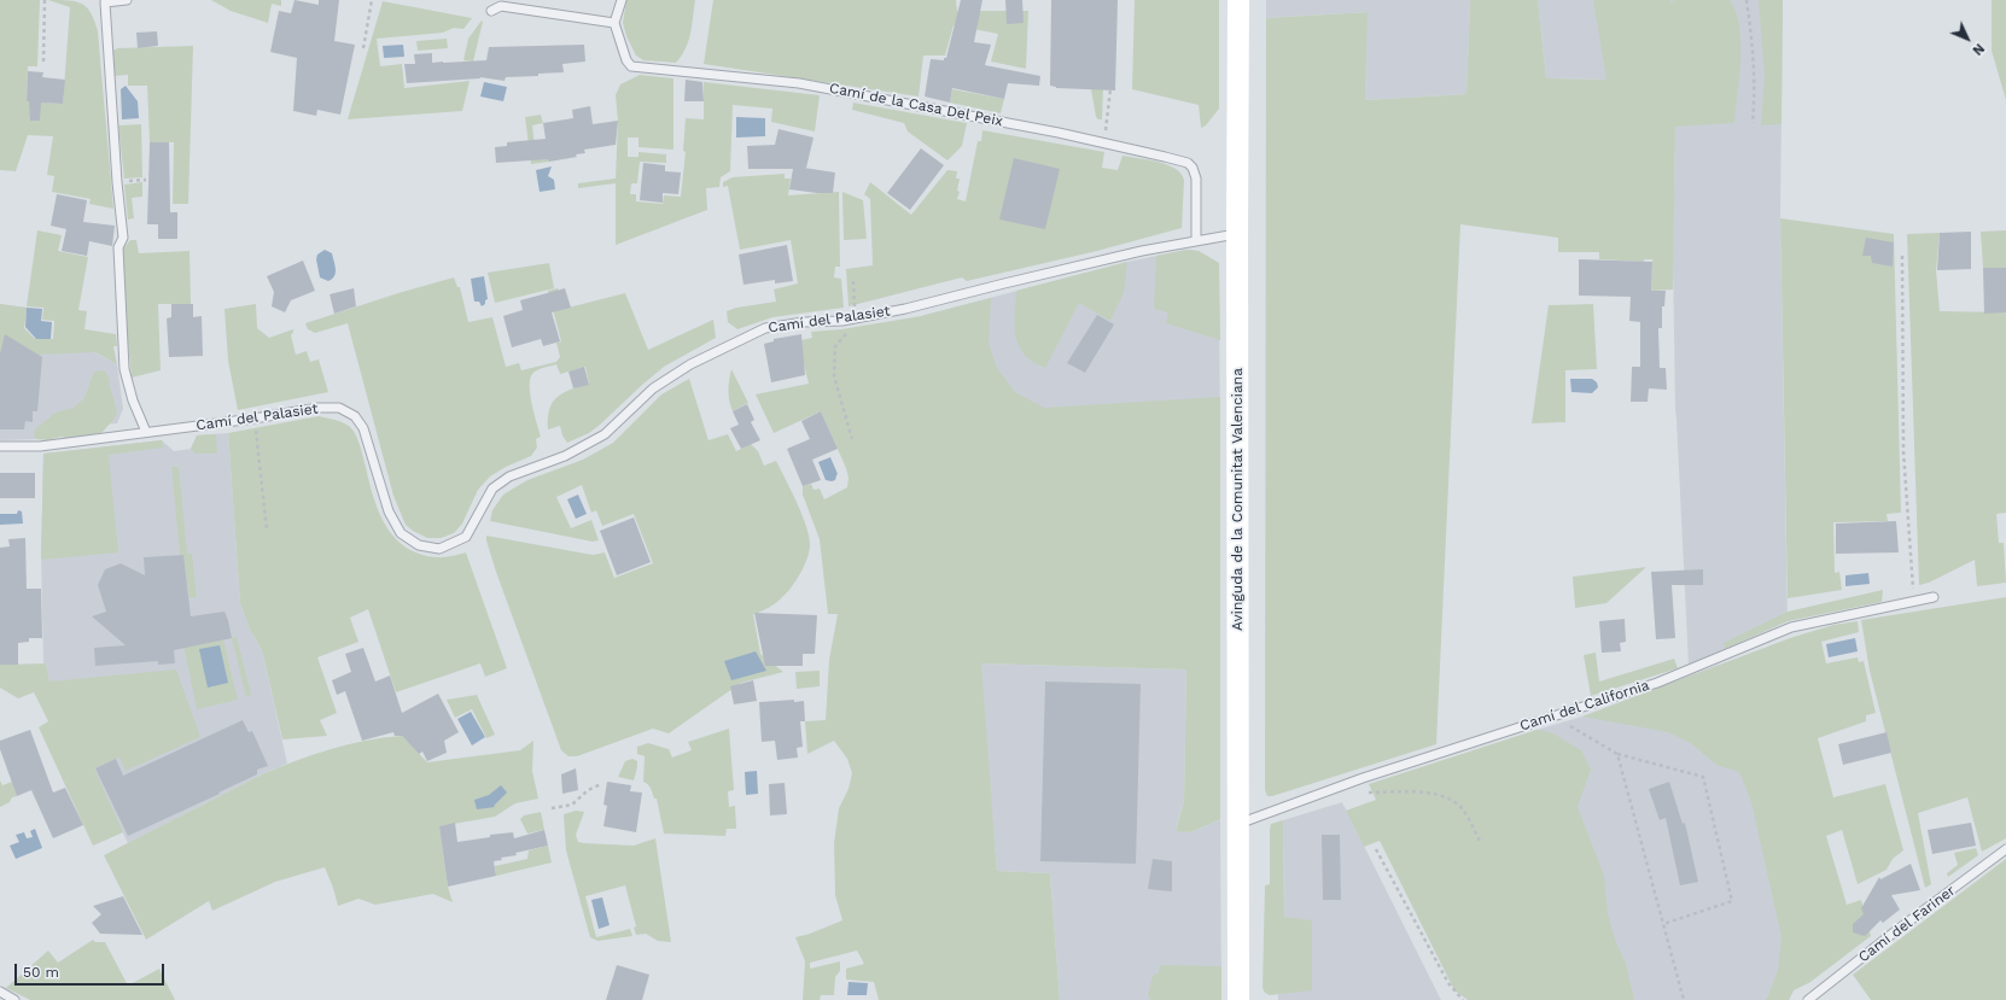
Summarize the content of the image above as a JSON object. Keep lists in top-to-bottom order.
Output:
{
  "streets": {
    "main road": ["Avinguda de la Comunitat Valenciana"],
    "lane": [
      "Camí de la Casa Del Peix",
      "Camí del Palasiet",
      "Camí del California",
      "Camí del Fariner"
    ]
  },
  "crossings": [
    ["Camí de la Casa Del Peix", "Camí del Palasiet"],
    ["Camí del Palasiet", "Avinguda de la Comunitat Valenciana"],
    ["Avinguda de la Comunitat Valenciana", "Camí del California"]
  ],
  "scale_bar": "50 m",
  "north": "bottom right"
}
